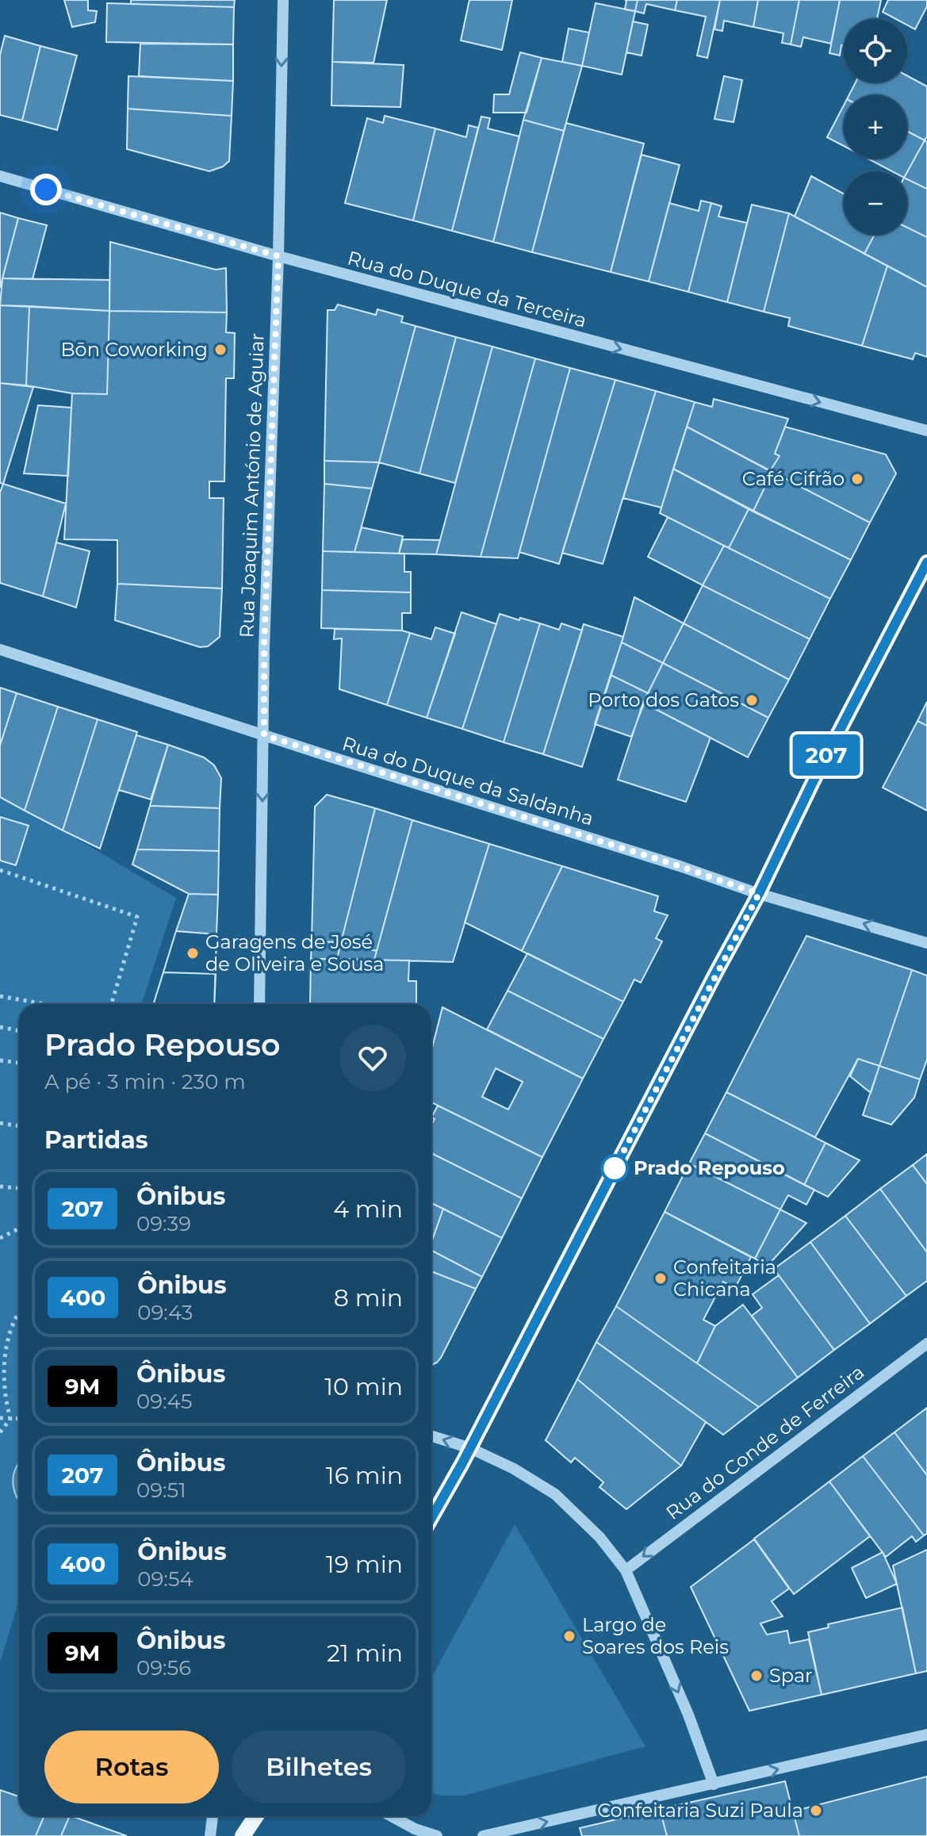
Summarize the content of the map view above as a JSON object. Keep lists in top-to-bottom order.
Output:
{
  "streets": {
    "street": [
      "Rua do Duque da Terceira",
      "Rua Joaquim António de Aguiar",
      "Rua do Duque da Saldanha",
      "Rua do Conde de Ferreira"
    ]
  },
  "crossings": [
    ["Rua do Duque da Terceira", "Rua Joaquim António de Aguiar"],
    ["Rua Joaquim António de Aguiar", "Rua do Duque da Saldanha"]
  ],
  "one_way": ["Rua do Duque da Terceira", "Rua Joaquim António de Aguiar", "Rua do Conde de Ferreira"],
  "places": [
    "Bōn Coworking",
    "Café Cifrão",
    "Porto dos Gatos",
    "Garagens de José de Oliveira e Sousa",
    "Prado Repouso",
    "Confeitaria Chicana",
    "Largo de Soares dos Reis",
    "Spar",
    "Confeitaria Suzi Paula"
  ],
  "lines": ["bus line 207"],
  "page": {
    "on_map": "207",
    "map_buttons": ["+", "−"],
    "heading": [
      ["Prado Repouso", "A pé · 3 min · 230 m"],
      "Partidas"
    ],
    "list": [
      {
        "mark": "207",
        "name": "Ônibus",
        "note": "09:39",
        "value": "4 min"
      },
      {
        "mark": "400",
        "name": "Ônibus",
        "note": "09:43",
        "value": "8 min"
      },
      {
        "mark": "9M",
        "name": "Ônibus",
        "note": "09:45",
        "value": "10 min"
      },
      {
        "mark": "207",
        "name": "Ônibus",
        "note": "09:51",
        "value": "16 min"
      },
      {
        "mark": "400",
        "name": "Ônibus",
        "note": "09:54",
        "value": "19 min"
      },
      {
        "mark": "9M",
        "name": "Ônibus",
        "note": "09:56",
        "value": "21 min"
      }
    ],
    "buttons": ["Rotas", "Bilhetes"]
  }
}
